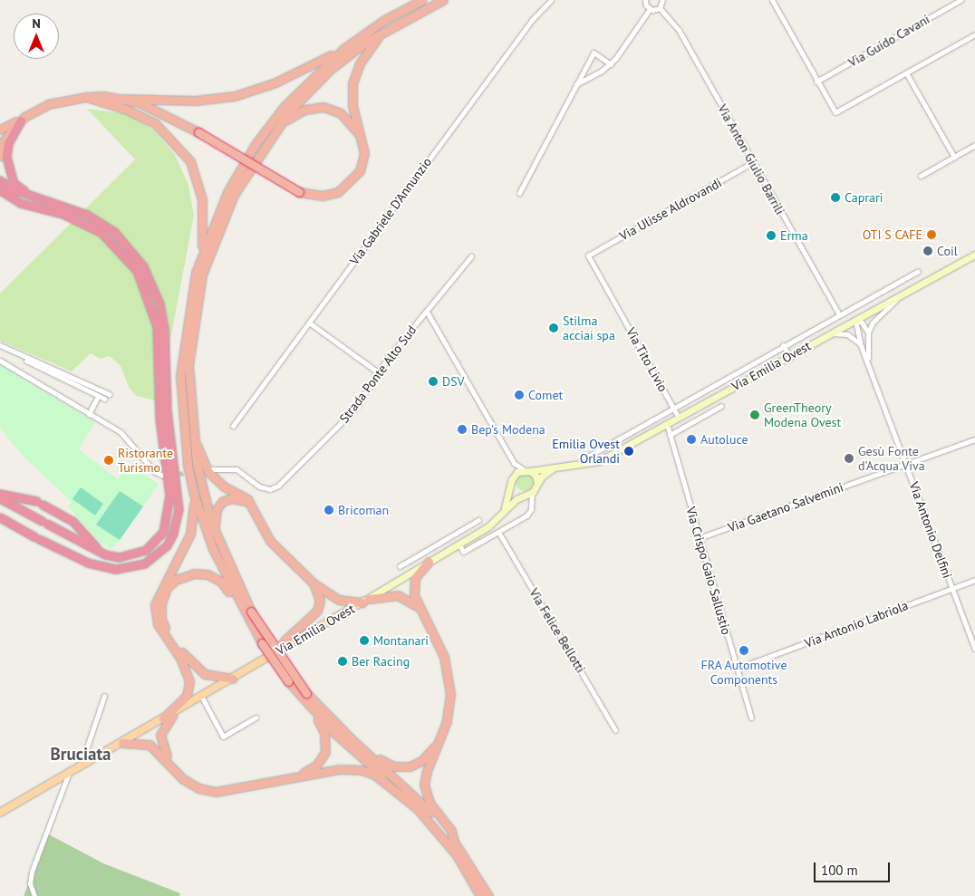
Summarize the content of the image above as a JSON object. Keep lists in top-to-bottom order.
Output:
{
  "streets": {
    "main road": ["Via Emilia Ovest"],
    "street": [
      "Via Guido Cavani",
      "Via Anton Giulio Barrili",
      "Via Ulisse Aldrovandi",
      "Via Gabriele D'Annunzio",
      "Via Tito Livio",
      "Strada Ponte Alto Sud",
      "Via Gaetano Salvemini",
      "Via Antonio Delfini",
      "Via Crispo Gaio Sallustio",
      "Via Antonio Labriola",
      "Via Felice Bellotti"
    ]
  },
  "crossings": [
    ["Via Anton Giulio Barrili", "Via Ulisse Aldrovandi"],
    ["Via Anton Giulio Barrili", "Via Emilia Ovest"],
    ["Via Ulisse Aldrovandi", "Via Tito Livio"],
    ["Via Tito Livio", "Via Emilia Ovest"],
    ["Via Emilia Ovest", "Via Antonio Delfini"],
    ["Via Emilia Ovest", "Via Crispo Gaio Sallustio"],
    ["Via Gaetano Salvemini", "Via Antonio Delfini"],
    ["Via Gaetano Salvemini", "Via Crispo Gaio Sallustio"],
    ["Via Antonio Delfini", "Via Antonio Labriola"],
    ["Via Crispo Gaio Sallustio", "Via Antonio Labriola"]
  ],
  "districts": ["Bruciata"],
  "places": [
    "Caprari",
    "OTI S CAFE",
    "Erma",
    "Coil",
    "Stilma acciai spa",
    "DSV",
    "Comet",
    "GreenTheory Modena Ovest",
    "Bep's Modena",
    "Autoluce",
    "Emilia Ovest Orlandi",
    "Gesù Fonte d'Acqua Viva",
    "Ristorante Turismo",
    "Bricoman",
    "Montanari",
    "FRA Automotive Components",
    "Ber Racing"
  ],
  "scale_bar": "100 m",
  "north": "top"
}
